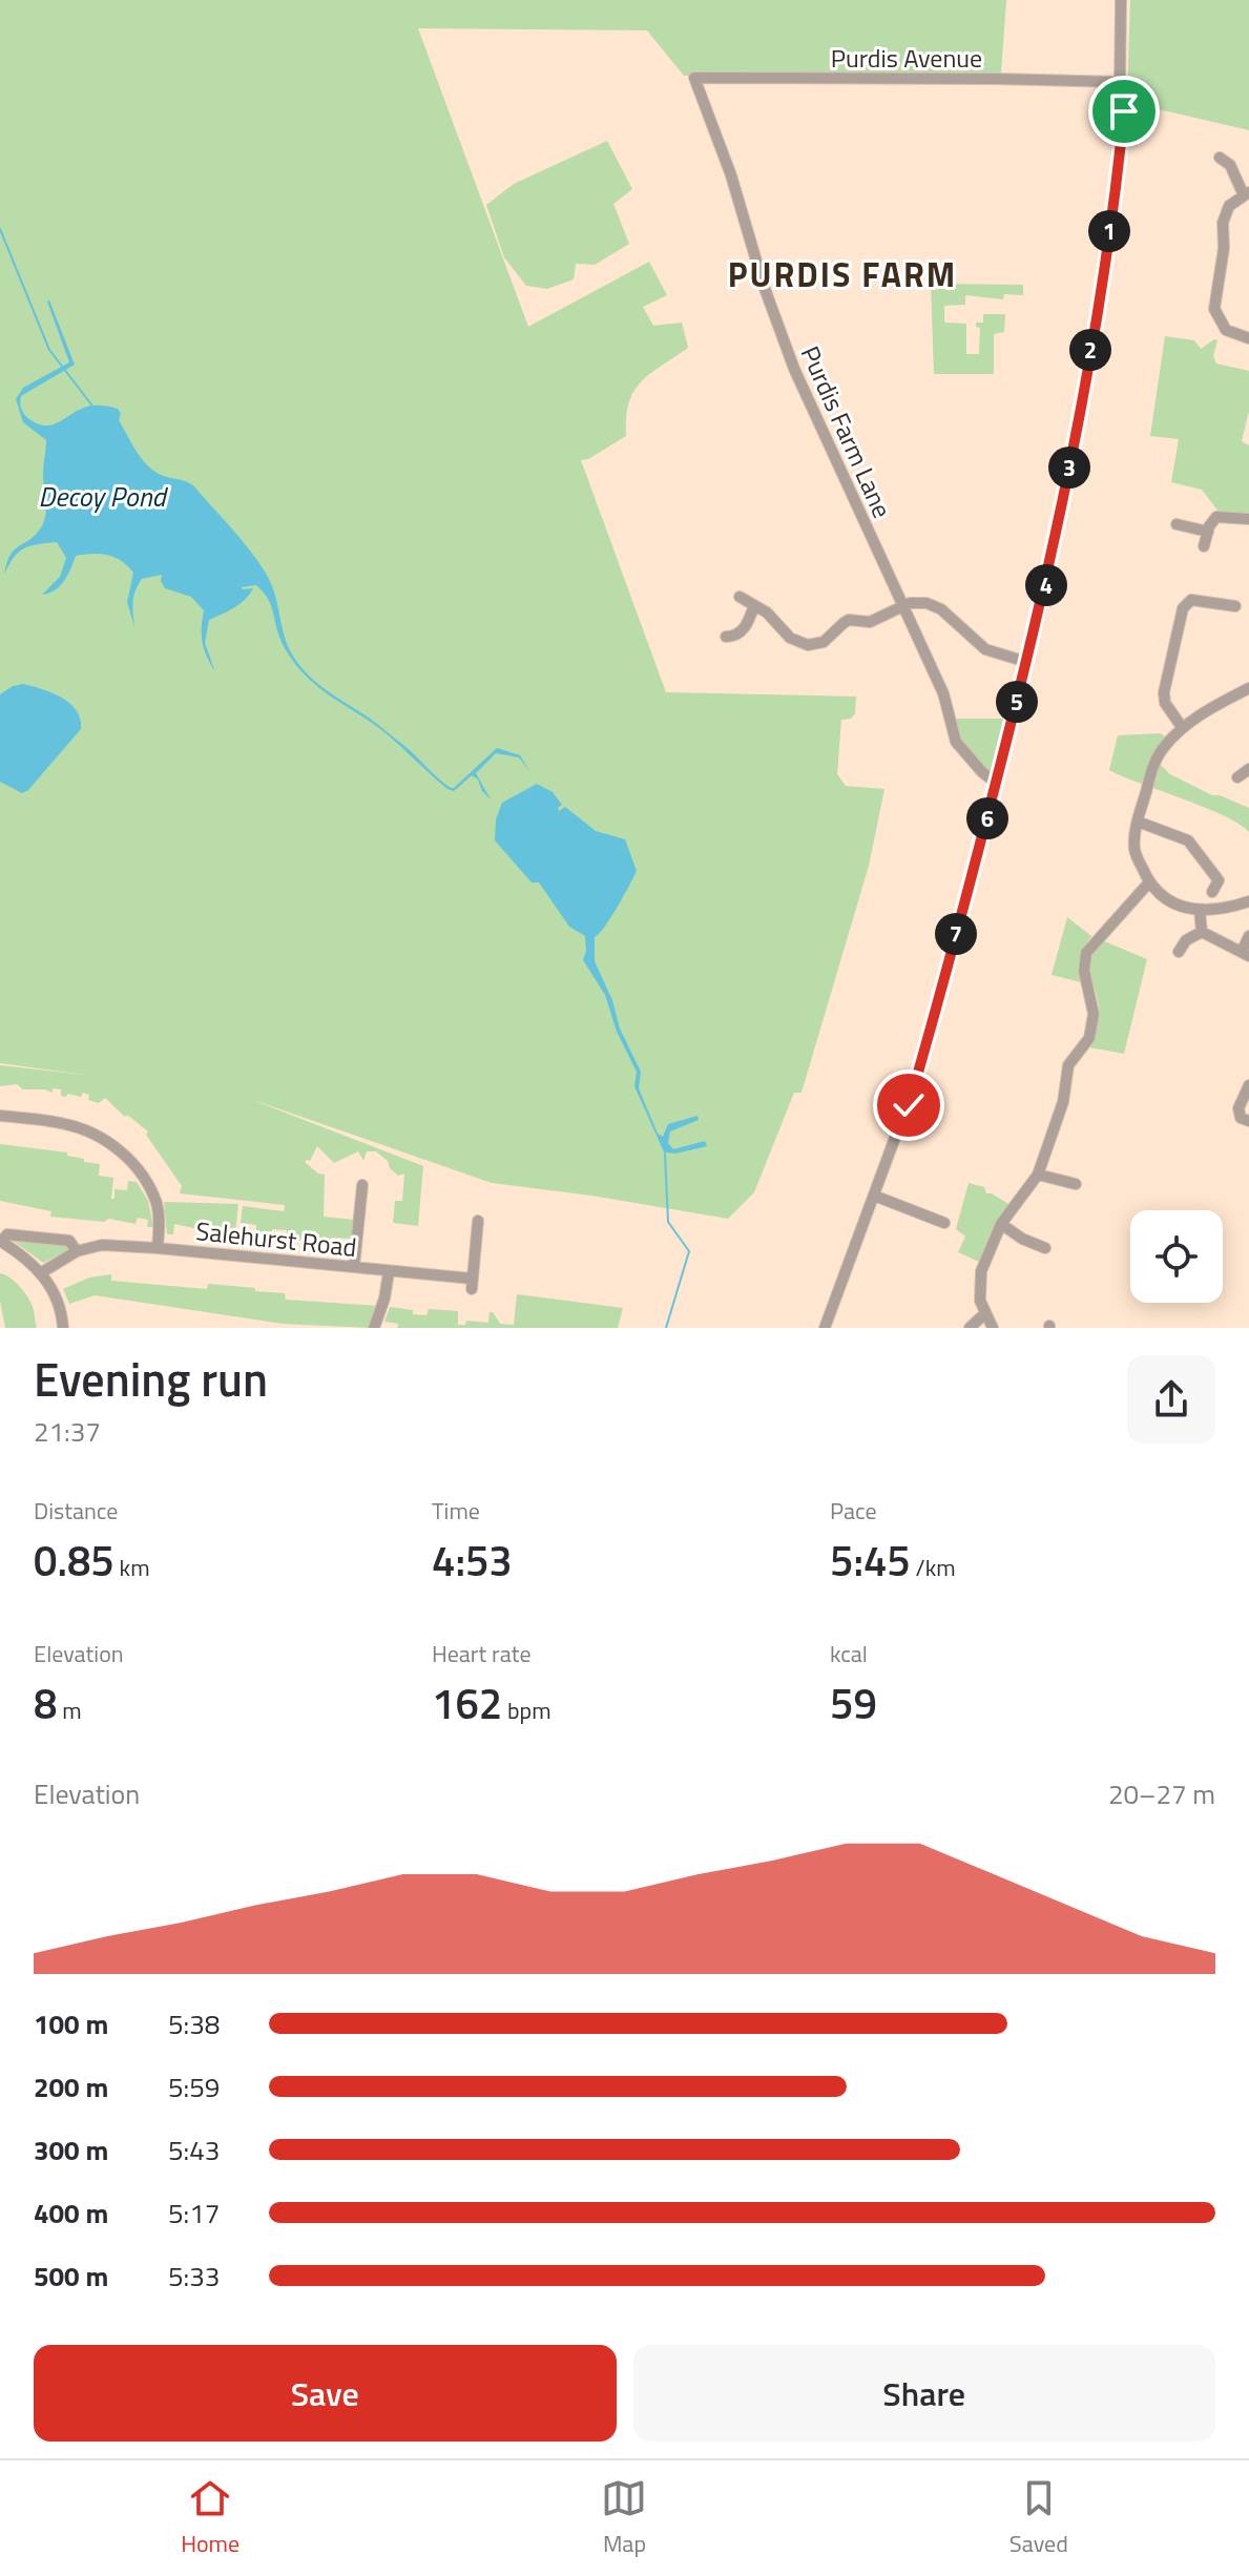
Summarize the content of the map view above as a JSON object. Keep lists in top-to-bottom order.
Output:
{
  "streets": {
    "street": ["Purdis Avenue", "Purdis Farm Lane", "Salehurst Road"]
  },
  "crossings": [
    ["Purdis Avenue", "Purdis Farm Lane"]
  ],
  "districts": ["PURDIS FARM"],
  "water": ["Decoy Pond"],
  "page": {
    "pins": [
      "1",
      "2",
      "3",
      "4",
      "5",
      "6",
      "7"
    ],
    "heading": ["Evening run", "21:37"],
    "stats": [
      ["Distance", "0.85 km"],
      ["Time", "4:53"],
      ["Pace", "5:45 /km"],
      ["Elevation", "8 m"],
      ["Heart rate", "162 bpm"],
      ["kcal", "59"]
    ],
    "chart": ["Elevation", "20–27 m"],
    "list": [
      {
        "name": "100 m",
        "note": "5:38"
      },
      {
        "name": "200 m",
        "note": "5:59"
      },
      {
        "name": "300 m",
        "note": "5:43"
      },
      {
        "name": "400 m",
        "note": "5:17"
      },
      {
        "name": "500 m",
        "note": "5:33"
      }
    ],
    "buttons": ["Save", "Share"],
    "tabs": ["Home", "Map", "Saved"]
  }
}
